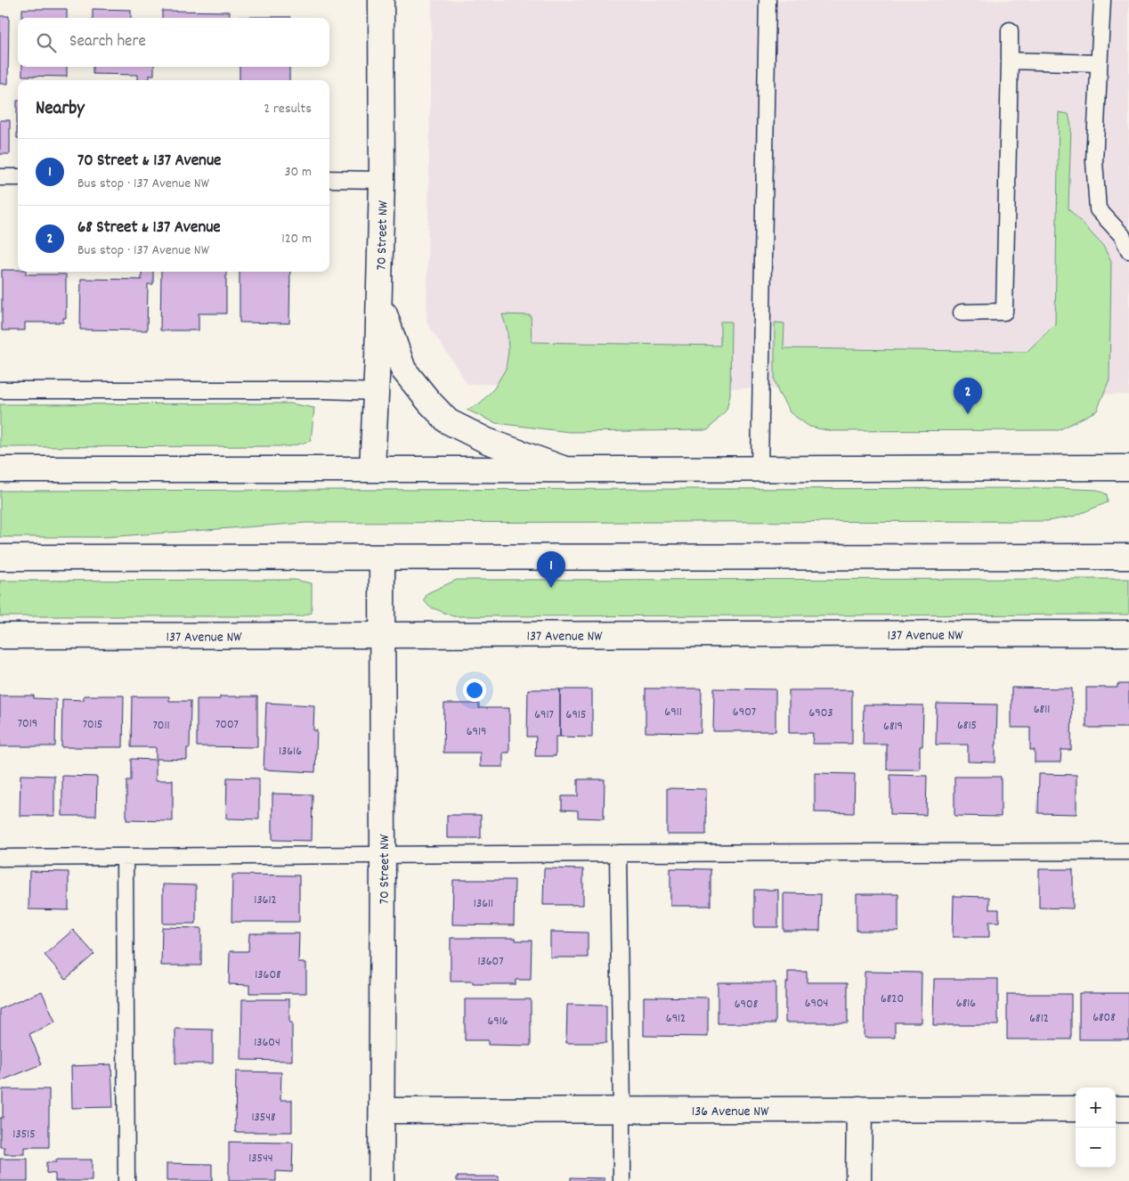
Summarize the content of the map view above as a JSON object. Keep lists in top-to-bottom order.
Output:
{
  "streets": {
    "street": ["70 Street NW", "137 Avenue NW", "136 Avenue NW"]
  },
  "crossings": [
    ["70 Street NW", "137 Avenue NW"],
    ["70 Street NW", "136 Avenue NW"]
  ],
  "house_numbers": [
    "6811",
    "6911",
    "6907",
    "6903",
    "6917",
    "6915",
    "7019",
    "7015",
    "7007",
    "7011",
    "6815",
    "6819",
    "6919",
    "13616",
    "13612",
    "13611",
    "13607",
    "13608",
    "6820",
    "6904",
    "6816",
    "6908",
    "6808",
    "6912",
    "6812",
    "6916",
    "13604",
    "13548",
    "13515",
    "13544"
  ],
  "page": {
    "search": "Search here",
    "heading": ["Nearby", "2 results"],
    "list": [
      {
        "mark": "1",
        "name": "70 Street & 137 Avenue",
        "note": "Bus stop · 137 Avenue NW",
        "value": "30 m"
      },
      {
        "mark": "2",
        "name": "68 Street & 137 Avenue",
        "note": "Bus stop · 137 Avenue NW",
        "value": "120 m"
      }
    ],
    "pins": ["2", "1"],
    "map_buttons": ["+", "−"]
  }
}
